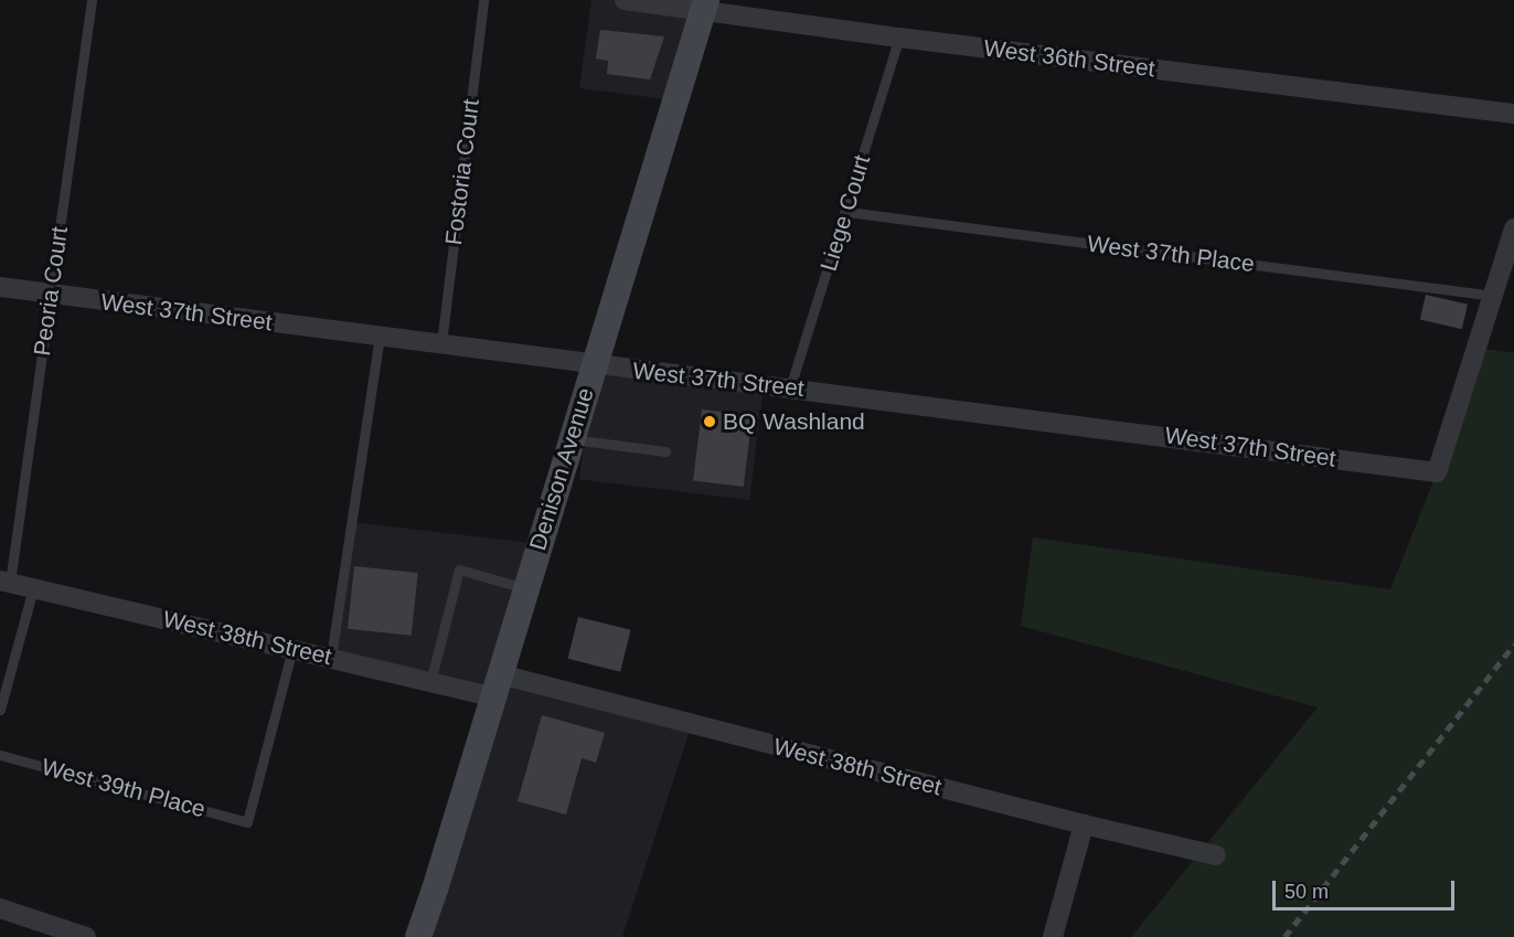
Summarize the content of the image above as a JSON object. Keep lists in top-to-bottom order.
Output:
{
  "streets": {
    "main road": ["Denison Avenue"],
    "street": ["West 36th Street", "West 37th Street", "West 38th Street"],
    "lane": [
      "Fostoria Court",
      "Liege Court",
      "West 37th Place",
      "Peoria Court",
      "West 39th Place"
    ]
  },
  "crossings": [
    ["West 36th Street", "Liege Court"],
    ["West 36th Street", "Denison Avenue"],
    ["Fostoria Court", "West 37th Street"],
    ["Liege Court", "West 37th Place"],
    ["Liege Court", "West 37th Street"],
    ["West 37th Place", "West 37th Street"],
    ["Peoria Court", "West 37th Street"],
    ["Peoria Court", "West 38th Street"],
    ["West 37th Street", "Denison Avenue"],
    ["Denison Avenue", "West 38th Street"],
    ["West 38th Street", "West 39th Place"]
  ],
  "places": ["BQ Washland"],
  "scale_bar": "50 m"
}
